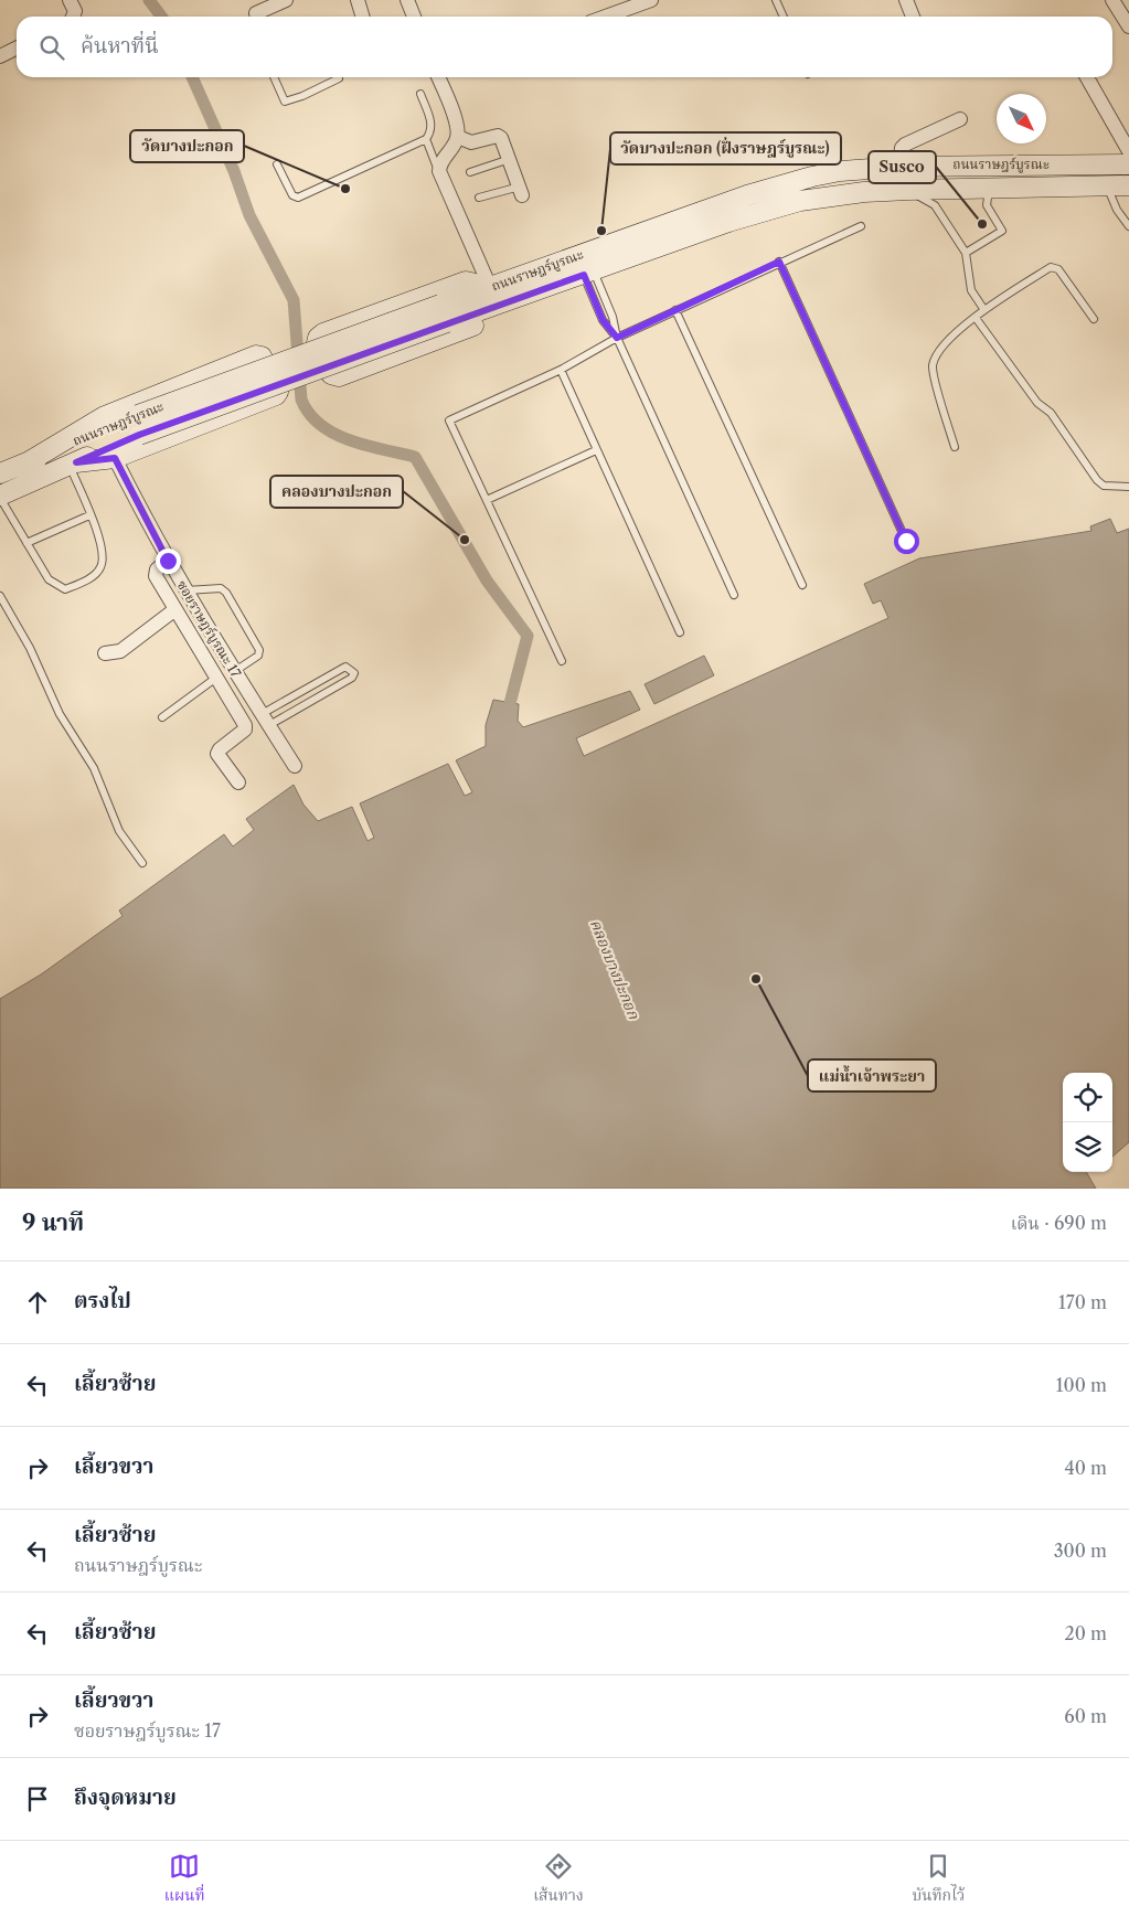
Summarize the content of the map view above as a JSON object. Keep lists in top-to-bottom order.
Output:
{
  "streets": {
    "main road": ["ถนนราษฎร์บูรณะ"],
    "street": ["ซอยราษฎร์บูรณะ 17"]
  },
  "water": ["คลองบางปะกอก"],
  "places": [
    "วัดบางปะกอก",
    "Susco",
    "วัดบางปะกอก (ฝั่งราษฎร์บูรณะ)",
    "คลองบางปะกอก",
    "แม่น้ำเจ้าพระยา"
  ],
  "north": "bottom right",
  "page": {
    "search": "ค้นหาที่นี่",
    "heading": ["9 นาที", "เดิน · 690 m"],
    "list": [
      ["ตรงไป", "170 m"],
      ["เลี้ยวซ้าย", "100 m"],
      ["เลี้ยวขวา", "40 m"],
      ["เลี้ยวซ้าย", "ถนนราษฎร์บูรณะ", "300 m"],
      ["เลี้ยวซ้าย", "20 m"],
      ["เลี้ยวขวา", "ซอยราษฎร์บูรณะ 17", "60 m"],
      "ถึงจุดหมาย"
    ],
    "nav": ["แผนที่", "เส้นทาง", "บันทึกไว้"]
  }
}
